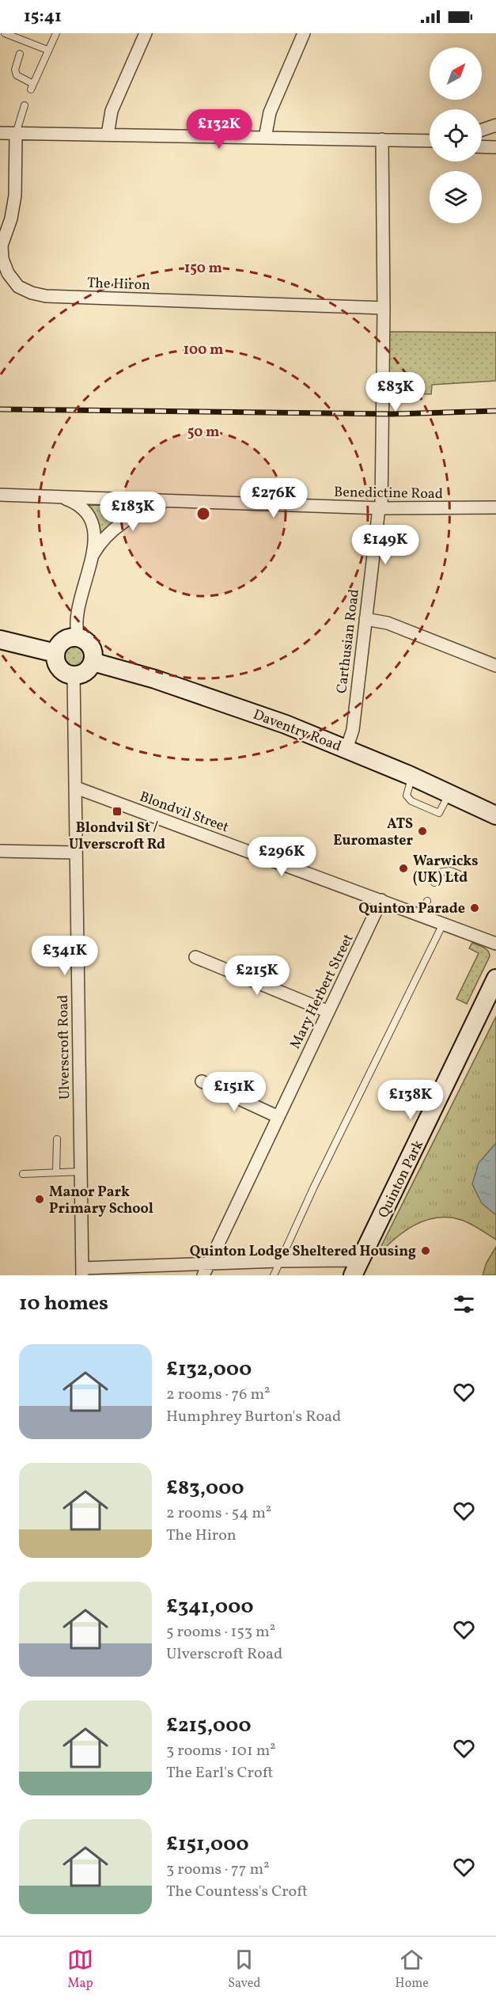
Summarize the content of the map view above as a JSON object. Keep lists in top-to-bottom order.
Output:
{
  "streets": {
    "street": [
      "The Hiron",
      "Benedictine Road",
      "Carthusian Road",
      "Daventry Road",
      "Blondvil Street",
      "Mary Herbert Street",
      "Ulverscroft Road",
      "Quinton Park"
    ]
  },
  "crossings": [
    ["Benedictine Road", "Carthusian Road"],
    ["Benedictine Road", "Daventry Road"],
    ["Benedictine Road", "Ulverscroft Road"],
    ["Carthusian Road", "Daventry Road"],
    ["Daventry Road", "Ulverscroft Road"],
    ["Blondvil Street", "Mary Herbert Street"],
    ["Blondvil Street", "Ulverscroft Road"]
  ],
  "places": {
    "transit": ["Blondvil St / Ulverscroft Rd"],
    "other": [
      "ATS Euromaster",
      "Warwicks (UK) Ltd",
      "Quinton Parade",
      "Manor Park Primary School",
      "Quinton Lodge Sheltered Housing"
    ]
  },
  "north": "top right",
  "page": {
    "status": "15:41",
    "price": [
      "£132K",
      "£83K",
      "£276K",
      "£183K",
      "£149K",
      "£296K",
      "£341K",
      "£215K",
      "£151K",
      "£138K"
    ],
    "heading": "10 homes",
    "list": [
      {
        "name": "£132,000",
        "note": "2 rooms · 76 m² · Humphrey Burton's Road"
      },
      {
        "name": "£83,000",
        "note": "2 rooms · 54 m² · The Hiron"
      },
      {
        "name": "£341,000",
        "note": "5 rooms · 153 m² · Ulverscroft Road"
      },
      {
        "name": "£215,000",
        "note": "3 rooms · 101 m² · The Earl's Croft"
      },
      {
        "name": "£151,000",
        "note": "3 rooms · 77 m² · The Countess's Croft"
      }
    ],
    "tabs": ["Map", "Saved", "Home"]
  },
  "rings": ["150 m", "100 m", "50 m"]
}
